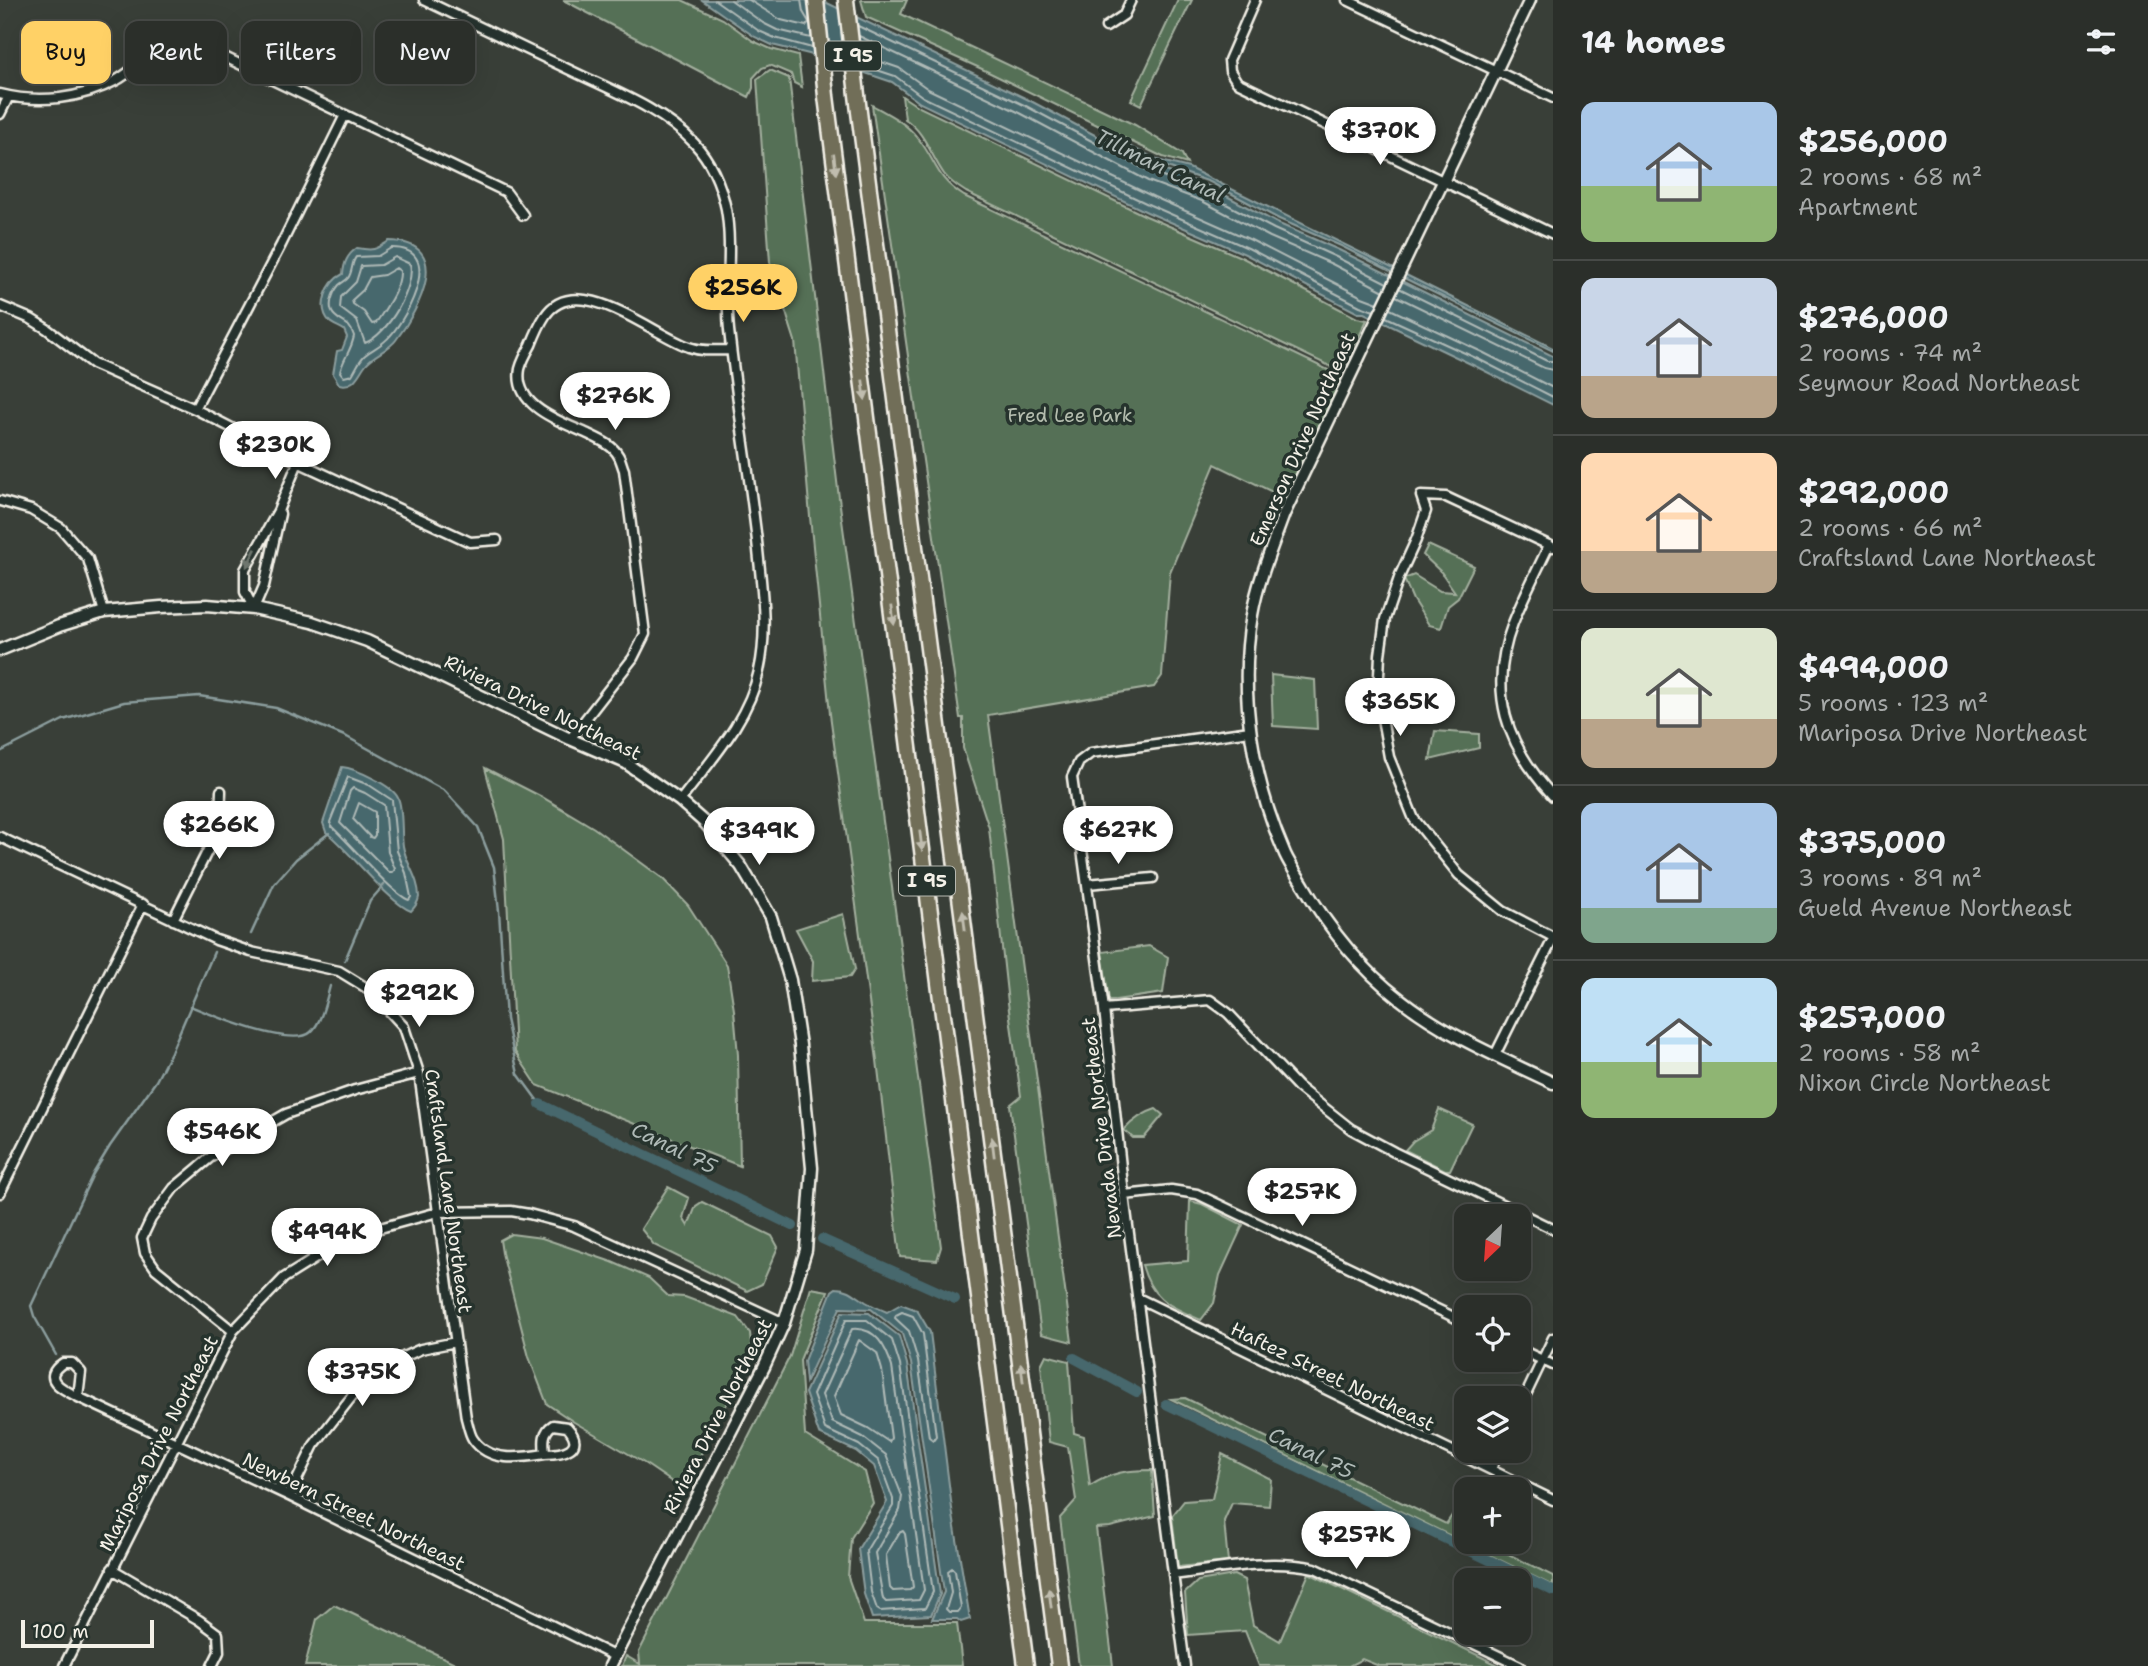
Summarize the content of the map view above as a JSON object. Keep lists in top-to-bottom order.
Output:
{
  "streets": {
    "highway": ["I 95"],
    "street": [
      "Emerson Drive Northeast",
      "Riviera Drive Northeast",
      "Nevada Drive Northeast",
      "Craftsland Lane Northeast",
      "Haftez Street Northeast",
      "Mariposa Drive Northeast",
      "Newbern Street Northeast"
    ]
  },
  "crossings": [
    ["Emerson Drive Northeast", "Nevada Drive Northeast"],
    ["Riviera Drive Northeast", "Mariposa Drive Northeast"],
    ["Riviera Drive Northeast", "Newbern Street Northeast"],
    ["Nevada Drive Northeast", "Haftez Street Northeast"],
    ["Craftsland Lane Northeast", "Mariposa Drive Northeast"],
    ["Mariposa Drive Northeast", "Newbern Street Northeast"]
  ],
  "water": ["Tillman Canal", "Canal 75"],
  "parks": ["Fred Lee Park"],
  "scale_bar": "100 m",
  "north": "bottom left",
  "page": {
    "heading": "14 homes",
    "chip": [
      "Buy",
      "Rent",
      "Filters",
      "New"
    ],
    "list": [
      {
        "name": "$256,000",
        "note": "2 rooms · 68 m² · Apartment"
      },
      {
        "name": "$276,000",
        "note": "2 rooms · 74 m² · Seymour Road Northeast"
      },
      {
        "name": "$292,000",
        "note": "2 rooms · 66 m² · Craftsland Lane Northeast"
      },
      {
        "name": "$494,000",
        "note": "5 rooms · 123 m² · Mariposa Drive Northeast"
      },
      {
        "name": "$375,000",
        "note": "3 rooms · 89 m² · Gueld Avenue Northeast"
      },
      {
        "name": "$257,000",
        "note": "2 rooms · 58 m² · Nixon Circle Northeast"
      }
    ],
    "price": [
      "$370K",
      "$256K",
      "$276K",
      "$230K",
      "$365K",
      "$266K",
      "$627K",
      "$349K",
      "$292K",
      "$546K",
      "$257K",
      "$494K",
      "$375K",
      "$257K"
    ],
    "map_buttons": ["+", "−"],
    "scale": "100 m"
  }
}
